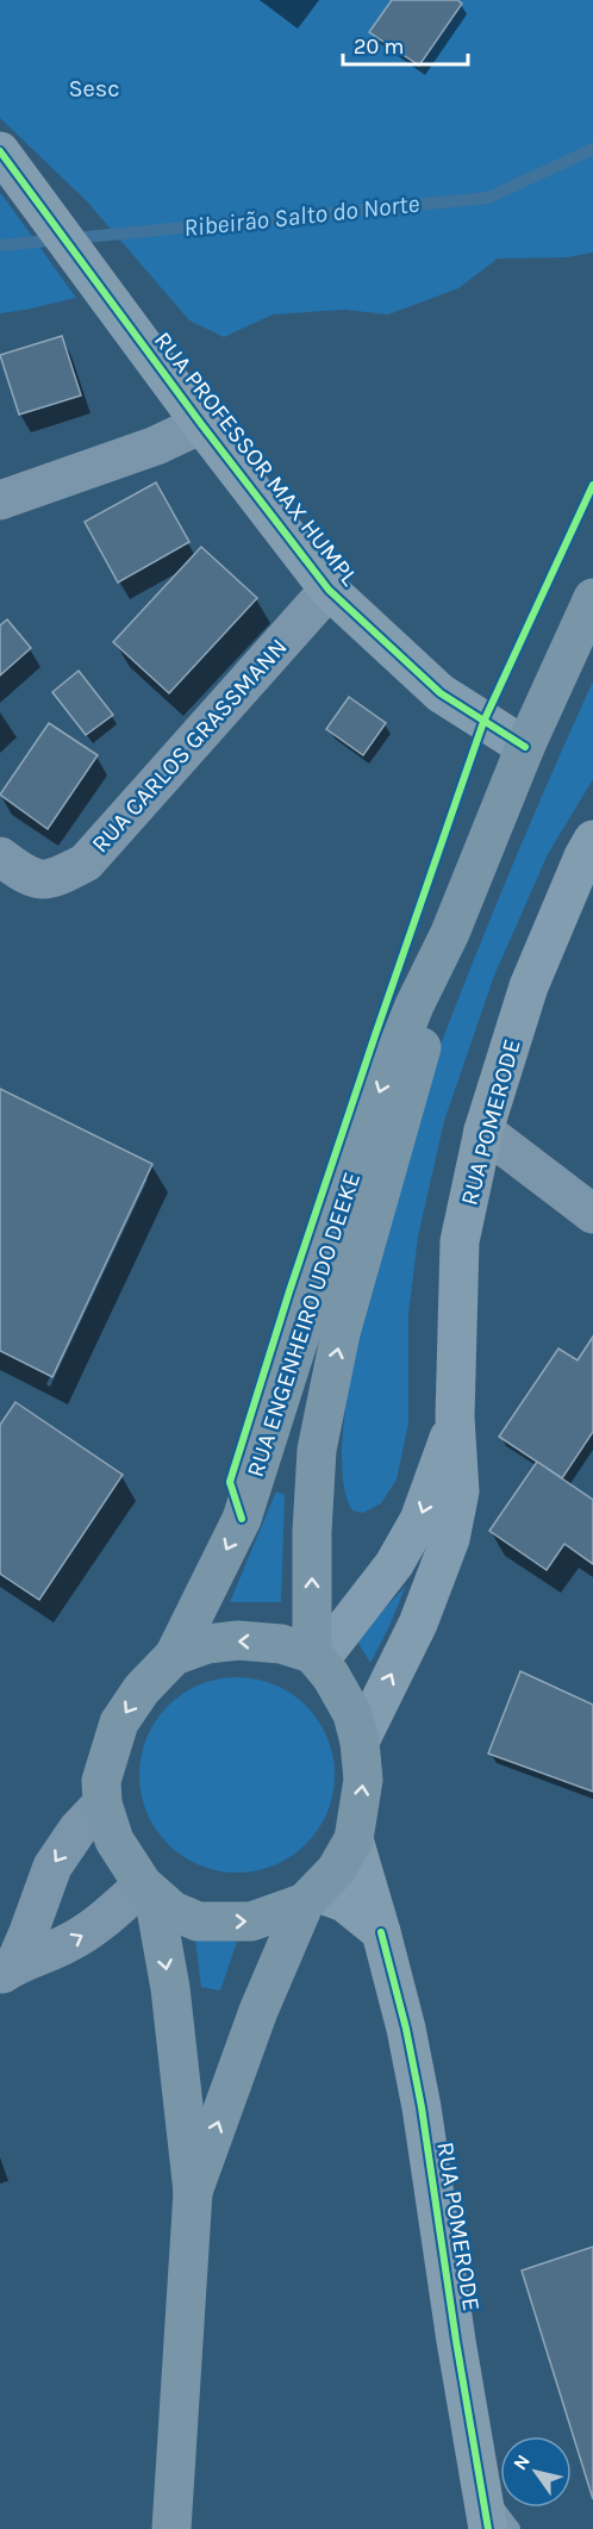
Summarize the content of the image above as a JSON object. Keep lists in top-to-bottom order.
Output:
{
  "streets": {
    "main road": ["RUA ENGENHEIRO UDO DEEKE"],
    "street": ["RUA PROFESSOR MAX HUMPL", "RUA CARLOS GRASSMANN", "RUA POMERODE"]
  },
  "crossings": [
    ["RUA PROFESSOR MAX HUMPL", "RUA CARLOS GRASSMANN"],
    ["RUA PROFESSOR MAX HUMPL", "RUA ENGENHEIRO UDO DEEKE"],
    ["RUA POMERODE", "RUA ENGENHEIRO UDO DEEKE"]
  ],
  "water": ["Ribeirão Salto do Norte"],
  "parks": ["Sesc"],
  "scale_bar": "20 m",
  "north": "top left"
}
